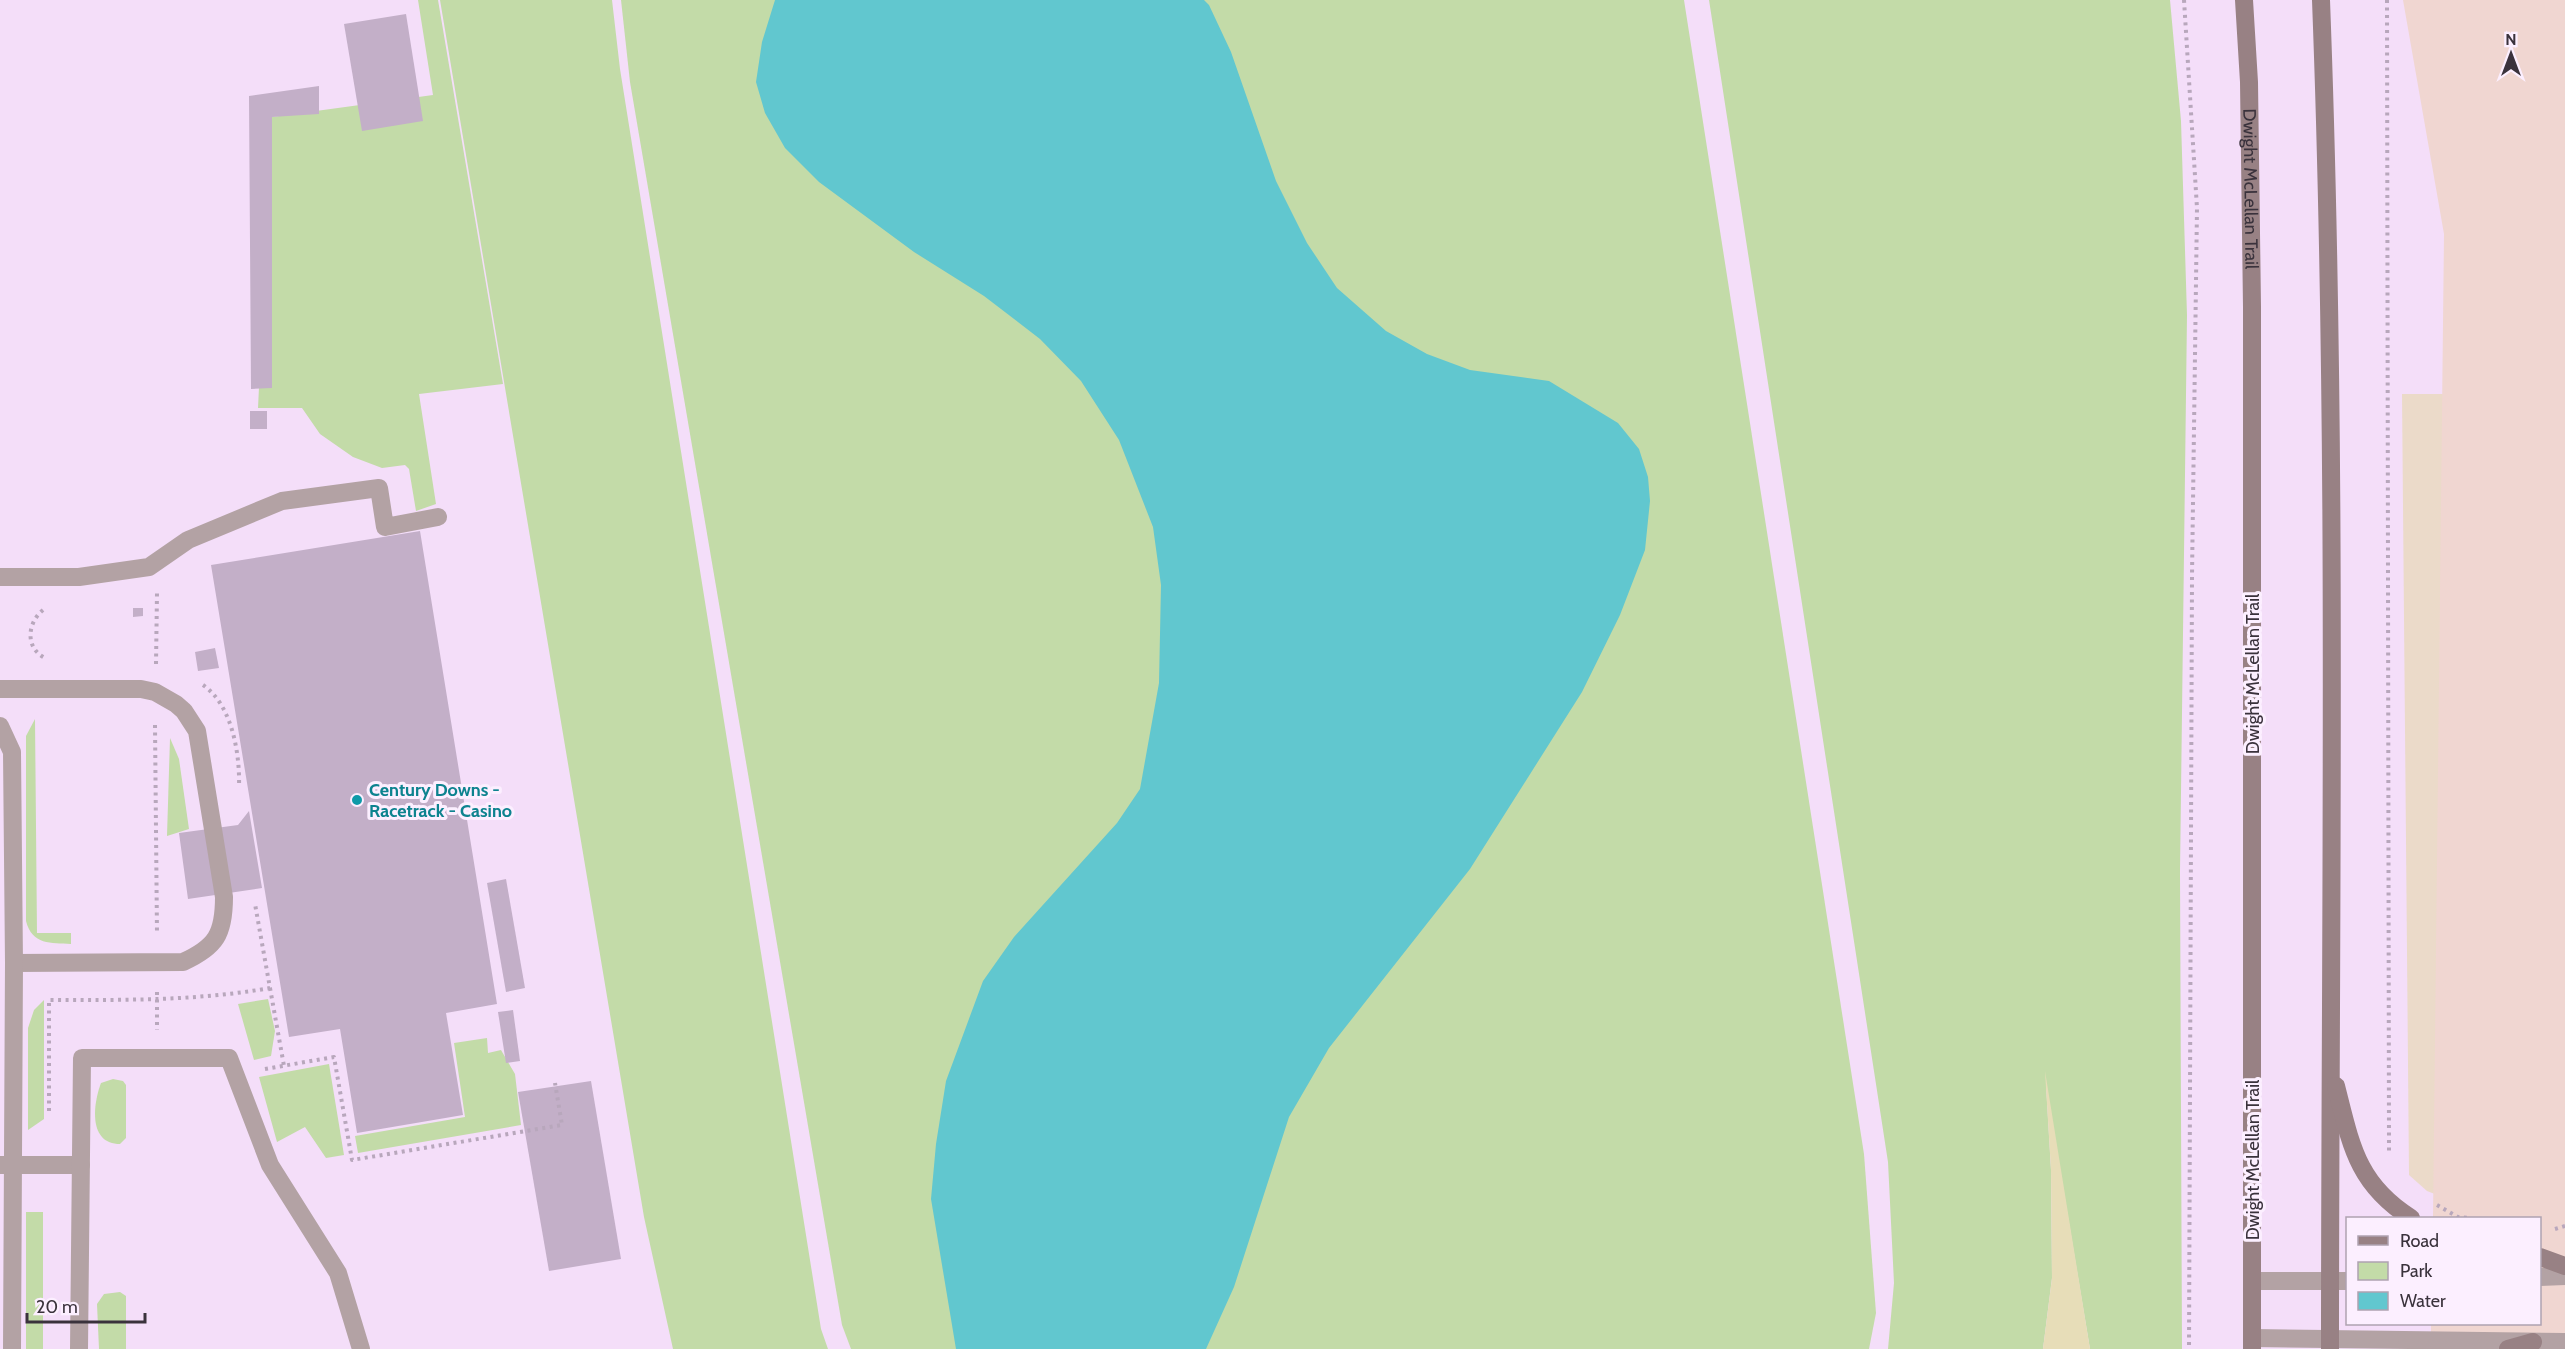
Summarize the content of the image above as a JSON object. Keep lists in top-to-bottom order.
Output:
{
  "streets": {
    "main road": ["Dwight McLellan Trail"]
  },
  "places": ["Century Downs - Racetrack - Casino"],
  "legend": ["Road", "Park", "Water"],
  "scale_bar": "20 m",
  "north": "top"
}
